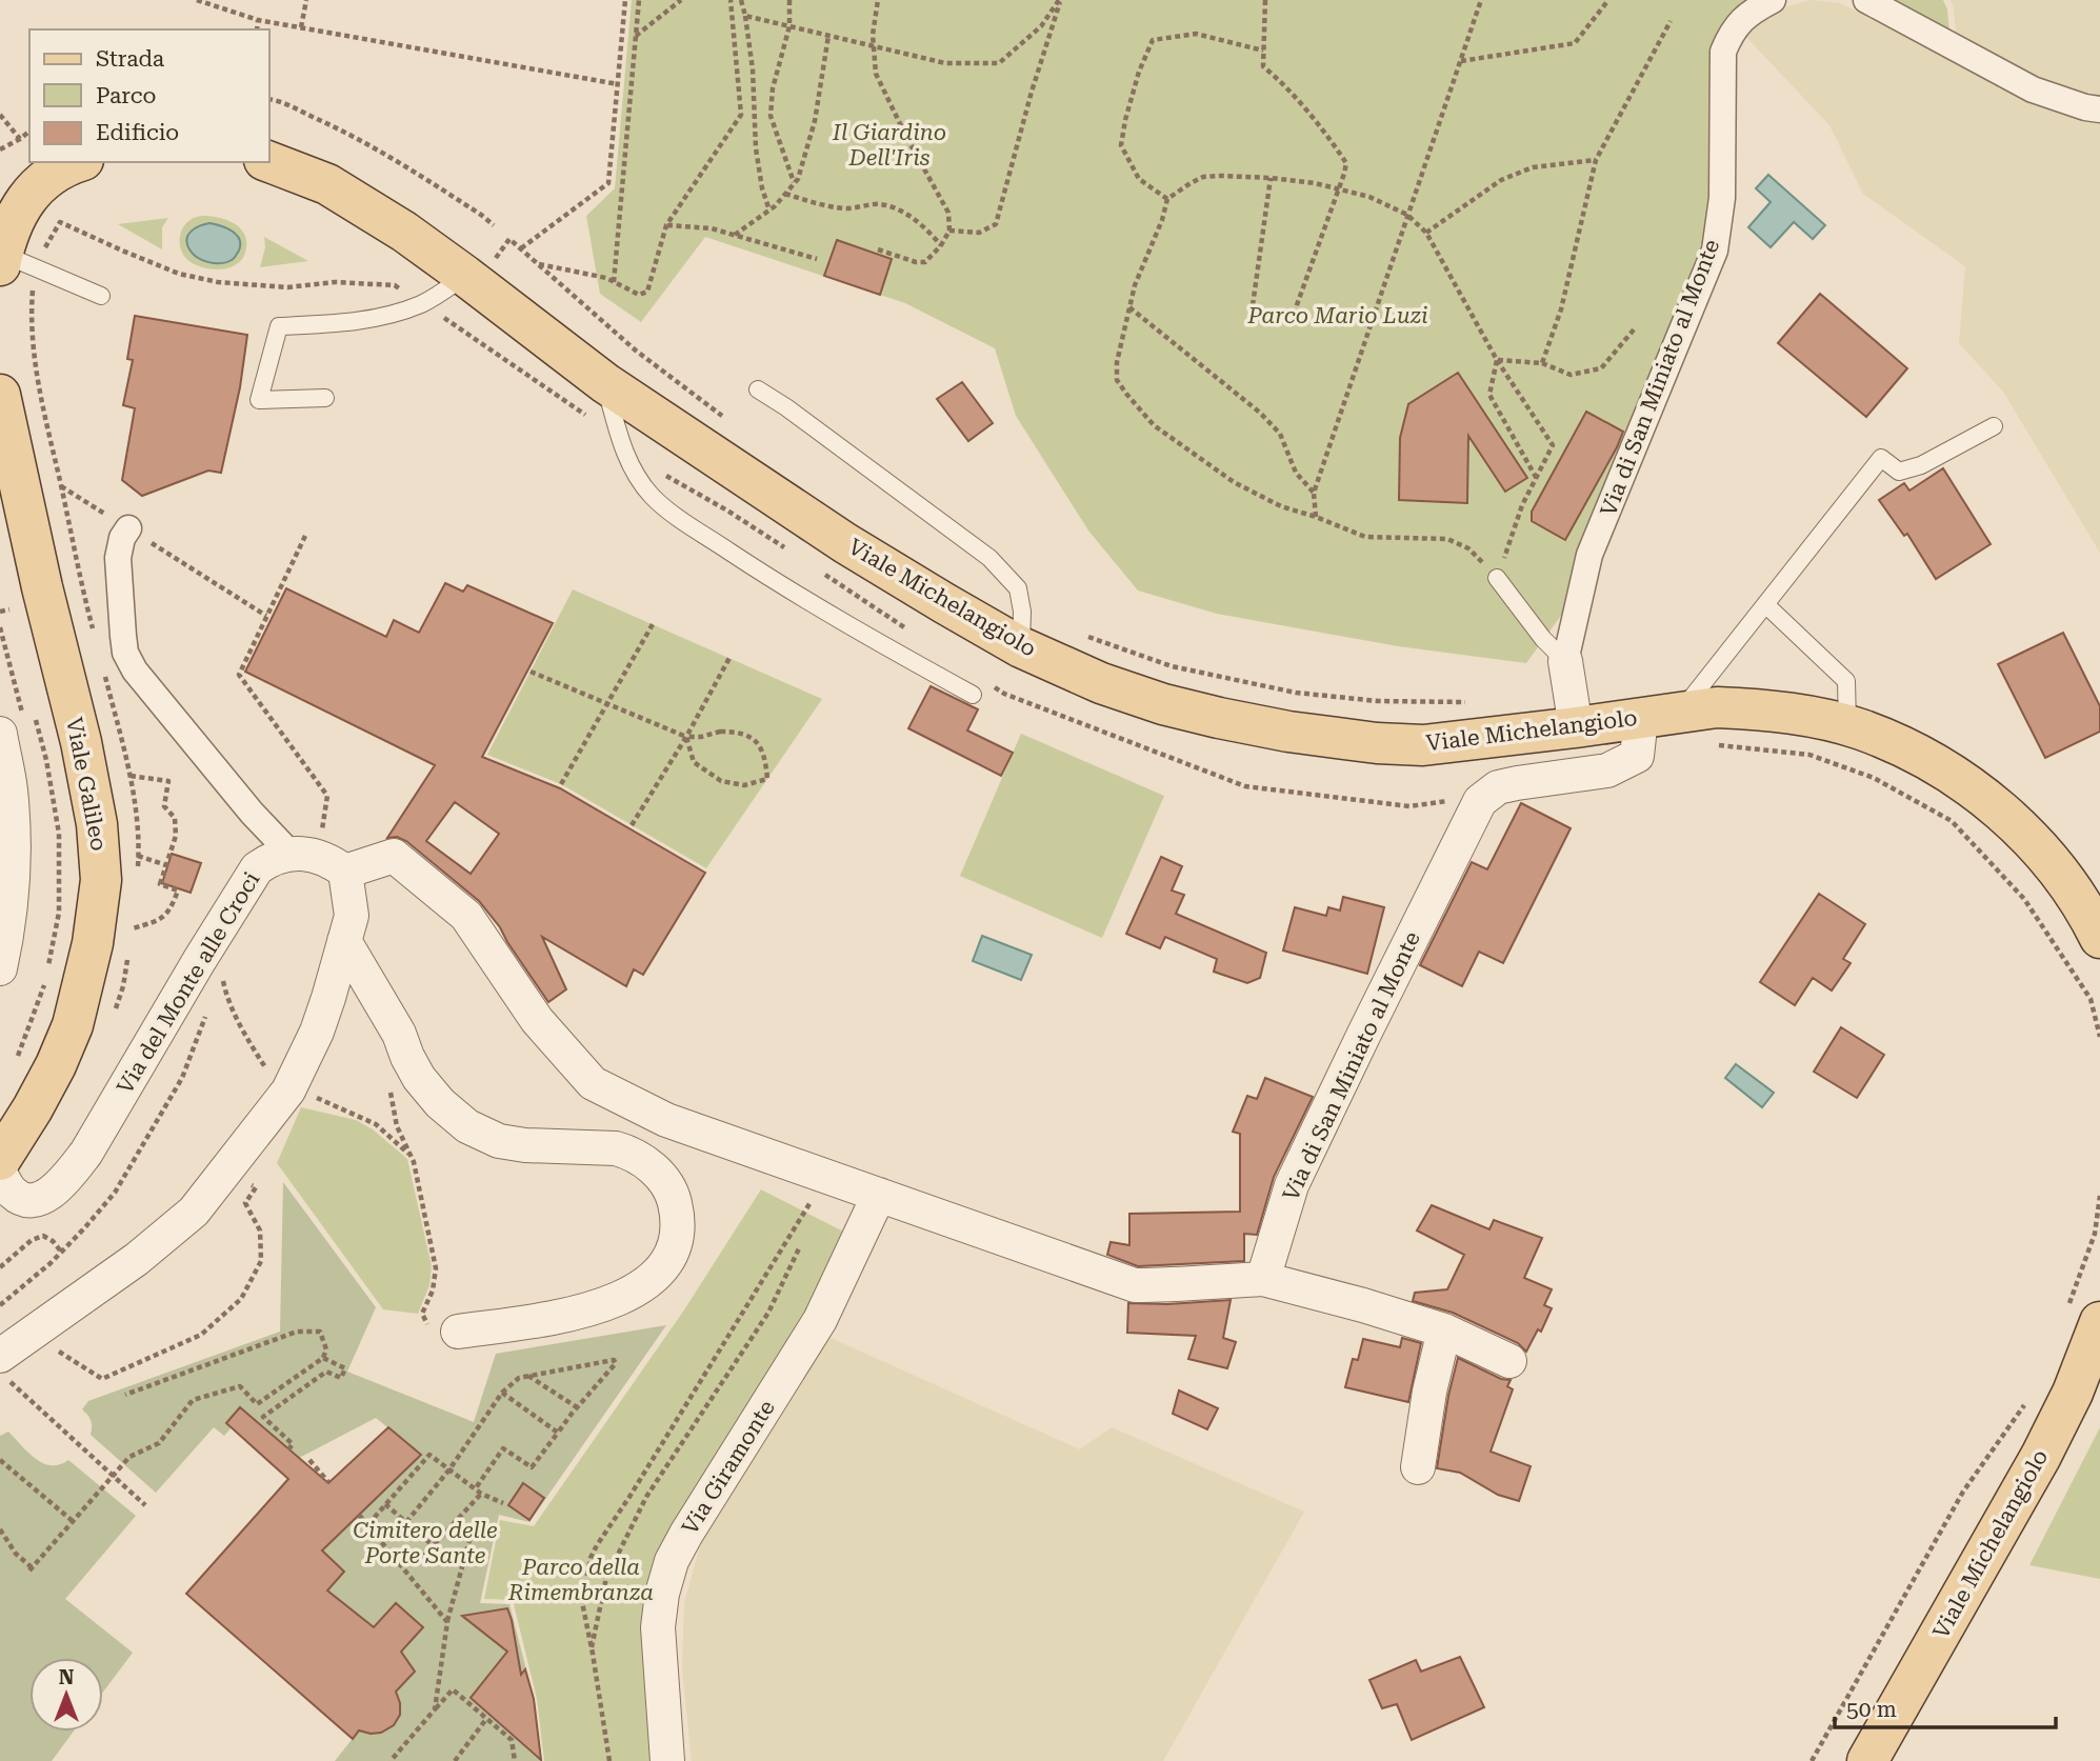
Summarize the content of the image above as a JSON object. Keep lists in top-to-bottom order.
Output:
{
  "streets": {
    "main road": ["Viale Michelangiolo", "Viale Galileo"],
    "street": ["Via di San Miniato al Monte", "Via del Monte alle Croci", "Via Giramonte"]
  },
  "crossings": [
    ["Via di San Miniato al Monte", "Viale Michelangiolo"],
    ["Via del Monte alle Croci", "Via Giramonte"]
  ],
  "parks": [
    "Il Giardino Dell'Iris",
    "Parco Mario Luzi",
    "Cimitero delle Porte Sante",
    "Parco della Rimembranza"
  ],
  "legend": ["Strada", "Parco", "Edificio"],
  "scale_bar": "50 m",
  "north": "top"
}
